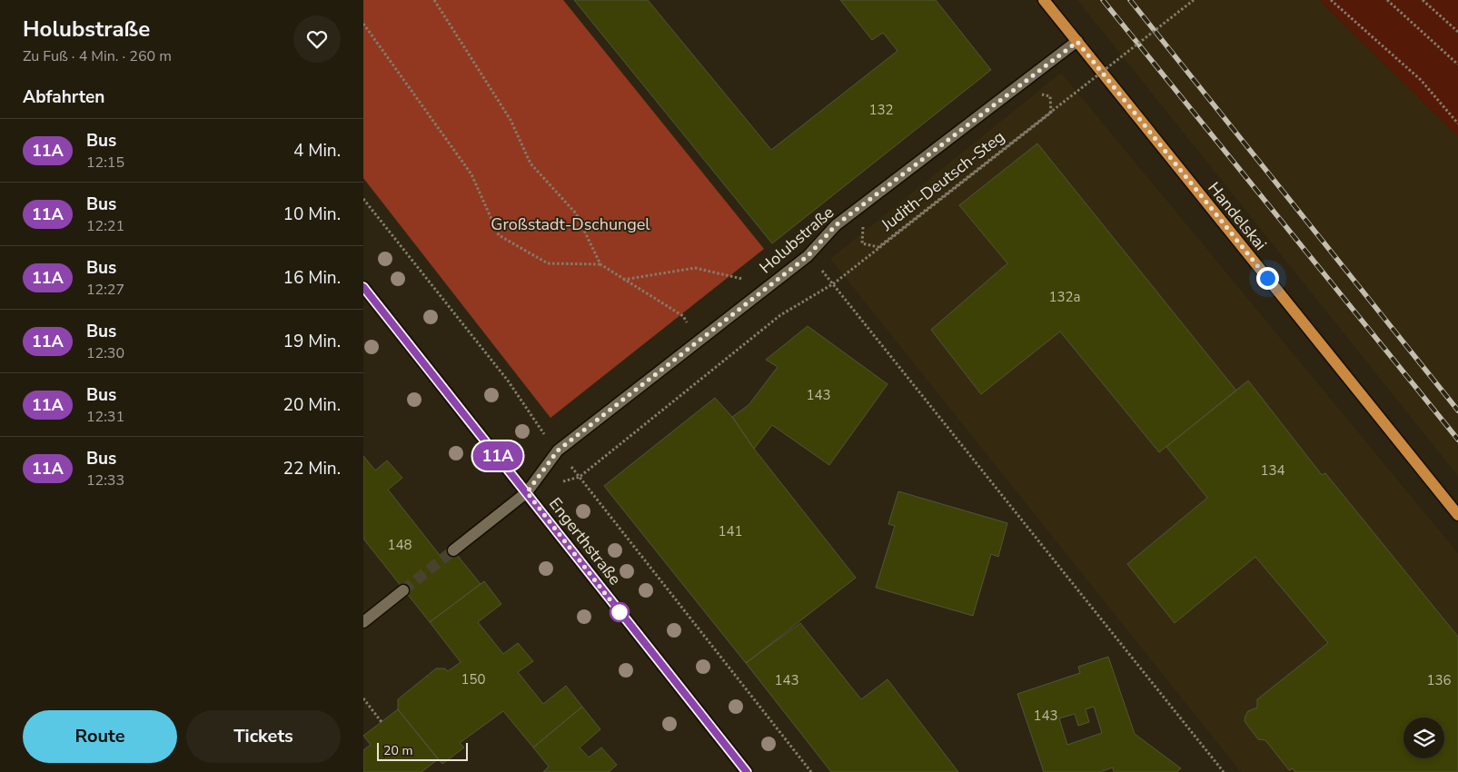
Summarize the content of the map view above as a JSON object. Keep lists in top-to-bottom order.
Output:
{
  "streets": {
    "main road": ["Handelskai"],
    "street": ["Holubstraße", "Engerthstraße"],
    "path": ["Judith-Deutsch-Steg"]
  },
  "crossings": [
    ["Handelskai", "Holubstraße"],
    ["Holubstraße", "Engerthstraße"]
  ],
  "parks": ["Großstadt-Dschungel"],
  "lines": ["bus line 11A"],
  "house_numbers": [
    "132",
    "132a",
    "143",
    "134",
    "141",
    "148",
    "150",
    "143",
    "136",
    "143"
  ],
  "scale_bar": "20 m",
  "page": {
    "heading": [
      ["Holubstraße", "Zu Fuß · 4 Min. · 260 m"],
      "Abfahrten"
    ],
    "on_map": "11A",
    "list": [
      {
        "mark": "11A",
        "name": "Bus",
        "note": "12:15",
        "value": "4 Min."
      },
      {
        "mark": "11A",
        "name": "Bus",
        "note": "12:21",
        "value": "10 Min."
      },
      {
        "mark": "11A",
        "name": "Bus",
        "note": "12:27",
        "value": "16 Min."
      },
      {
        "mark": "11A",
        "name": "Bus",
        "note": "12:30",
        "value": "19 Min."
      },
      {
        "mark": "11A",
        "name": "Bus",
        "note": "12:31",
        "value": "20 Min."
      },
      {
        "mark": "11A",
        "name": "Bus",
        "note": "12:33",
        "value": "22 Min."
      }
    ],
    "buttons": ["Route", "Tickets"],
    "scale": "20 m"
  }
}
